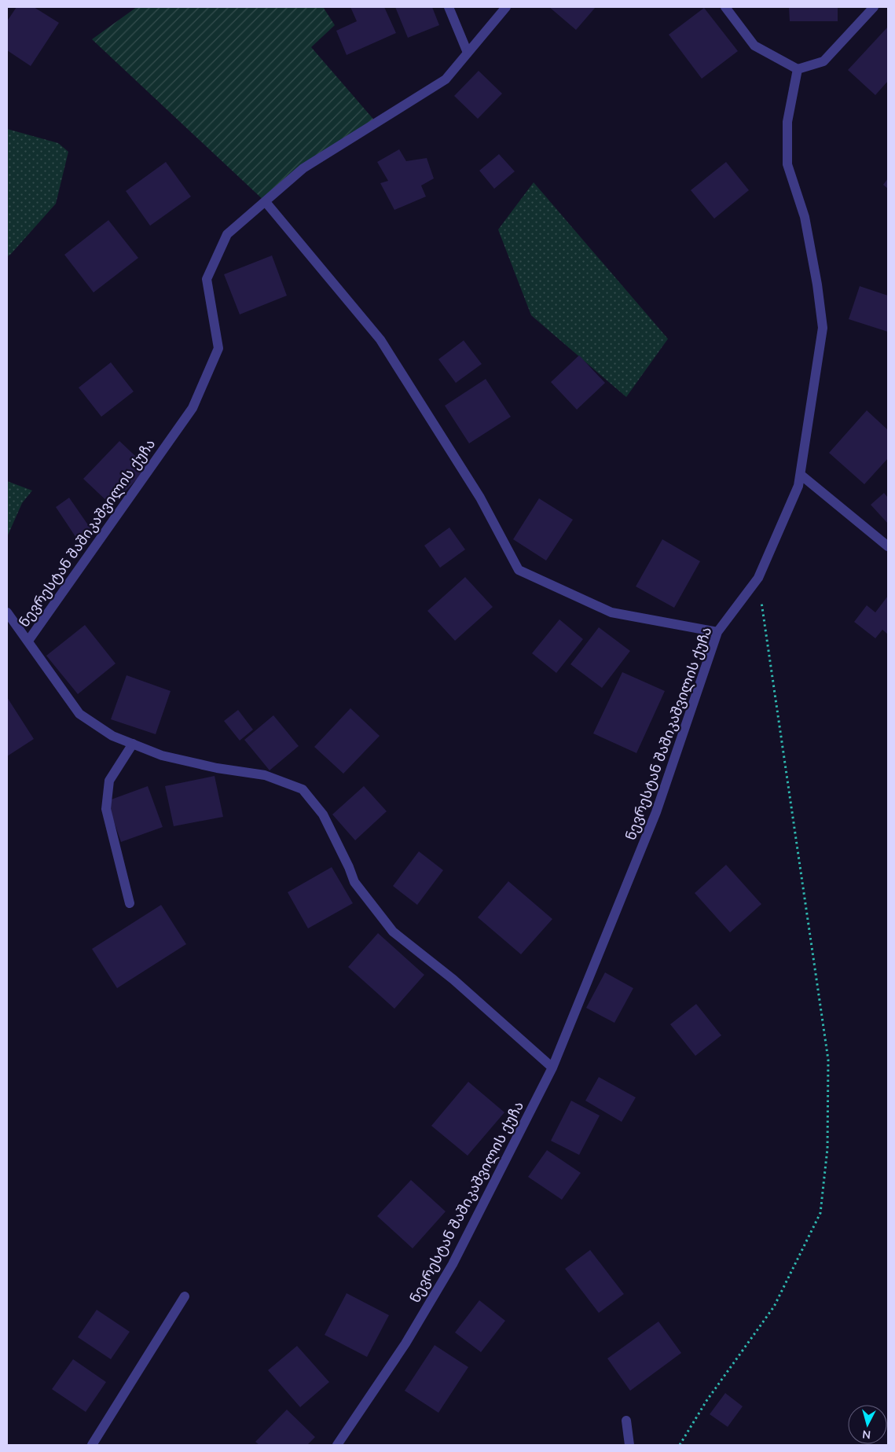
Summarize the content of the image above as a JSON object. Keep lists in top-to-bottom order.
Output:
{
  "streets": {
    "street": ["ნევრესტან შაშიკაშვილის ქუჩა"]
  },
  "north": "bottom"
}
